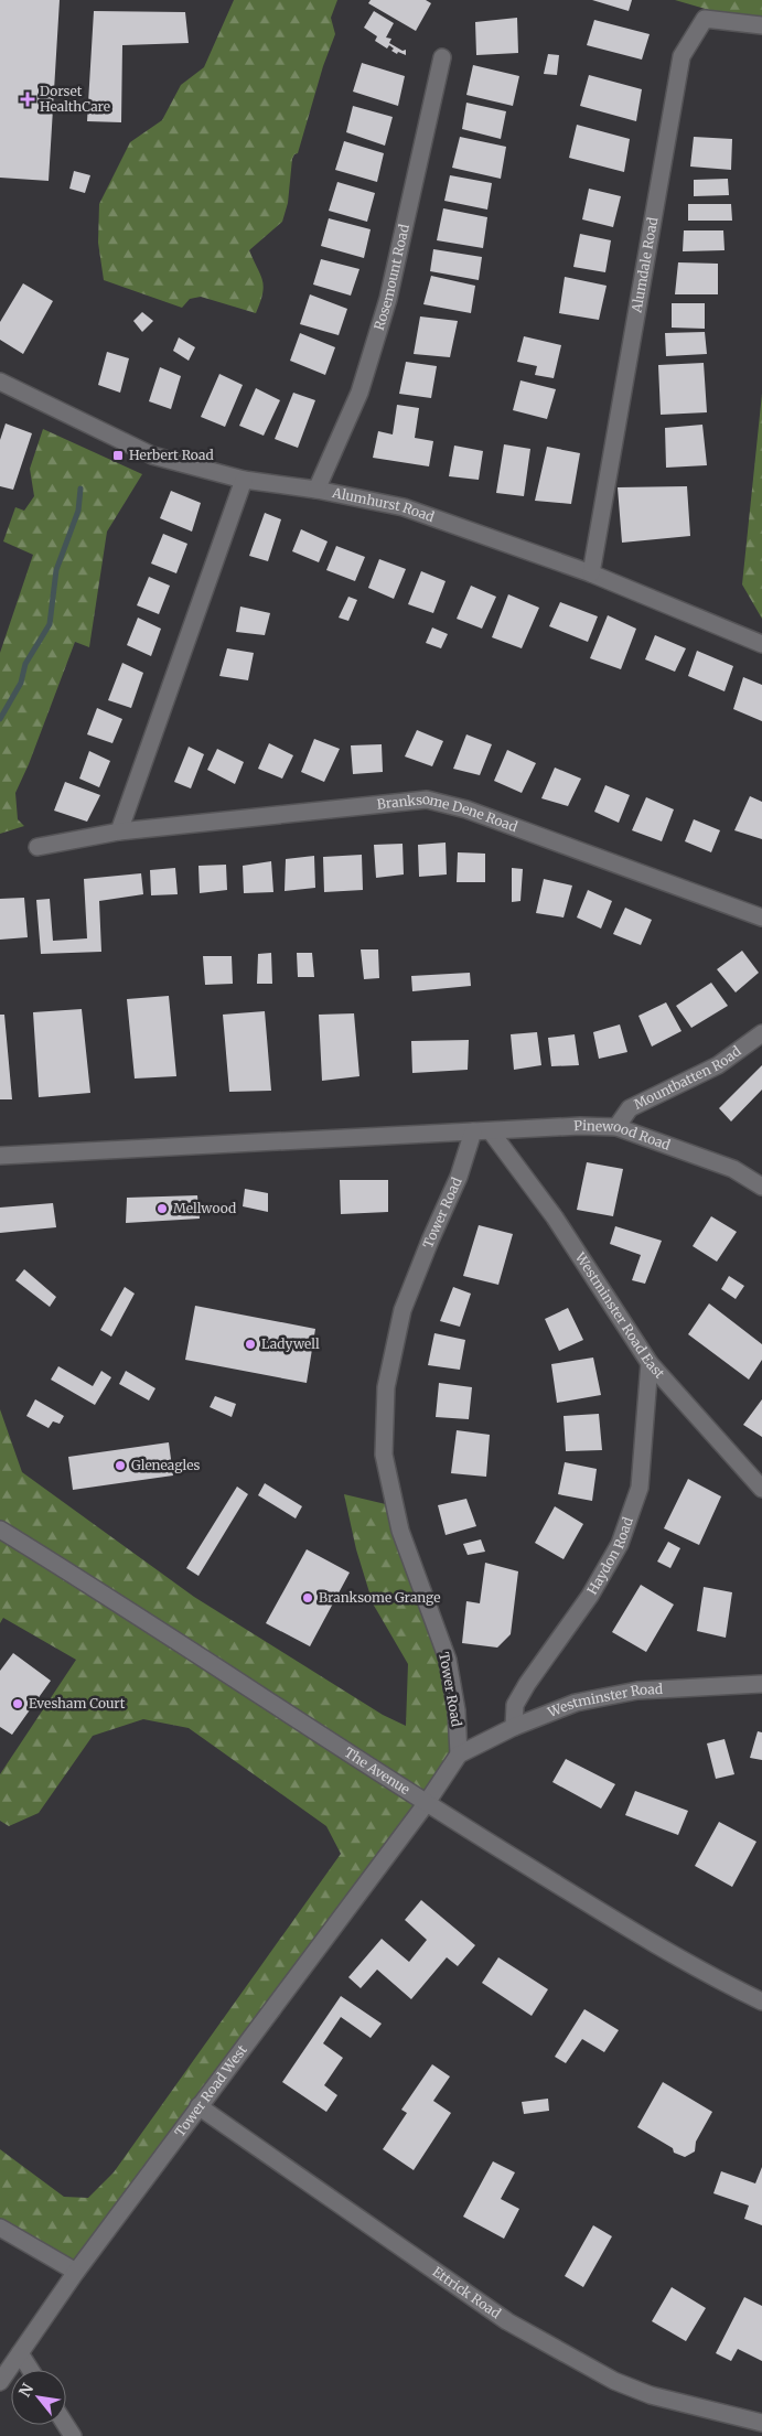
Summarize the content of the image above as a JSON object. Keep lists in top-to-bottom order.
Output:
{
  "streets": {
    "street": [
      "Alumdale Road",
      "Rosemount Road",
      "Alumhurst Road",
      "Branksome Dene Road",
      "Mountbatten Road",
      "Pinewood Road",
      "Tower Road",
      "Westminster Road East",
      "Haydon Road",
      "Westminster Road",
      "The Avenue",
      "Tower Road West",
      "Ettrick Road"
    ]
  },
  "crossings": [
    ["Alumdale Road", "Alumhurst Road"],
    ["Rosemount Road", "Alumhurst Road"],
    ["Mountbatten Road", "Pinewood Road"],
    ["Pinewood Road", "Tower Road"],
    ["Pinewood Road", "Westminster Road East"],
    ["Tower Road", "Westminster Road"],
    ["Westminster Road East", "Haydon Road"],
    ["Haydon Road", "Westminster Road"],
    ["The Avenue", "Tower Road West"],
    ["Tower Road West", "Ettrick Road"]
  ],
  "places": {
    "health": ["Dorset HealthCare"],
    "transit": ["Herbert Road"],
    "other": [
      "Mellwood",
      "Ladywell",
      "Gleneagles",
      "Branksome Grange",
      "Evesham Court"
    ]
  },
  "north": "top left"
}
